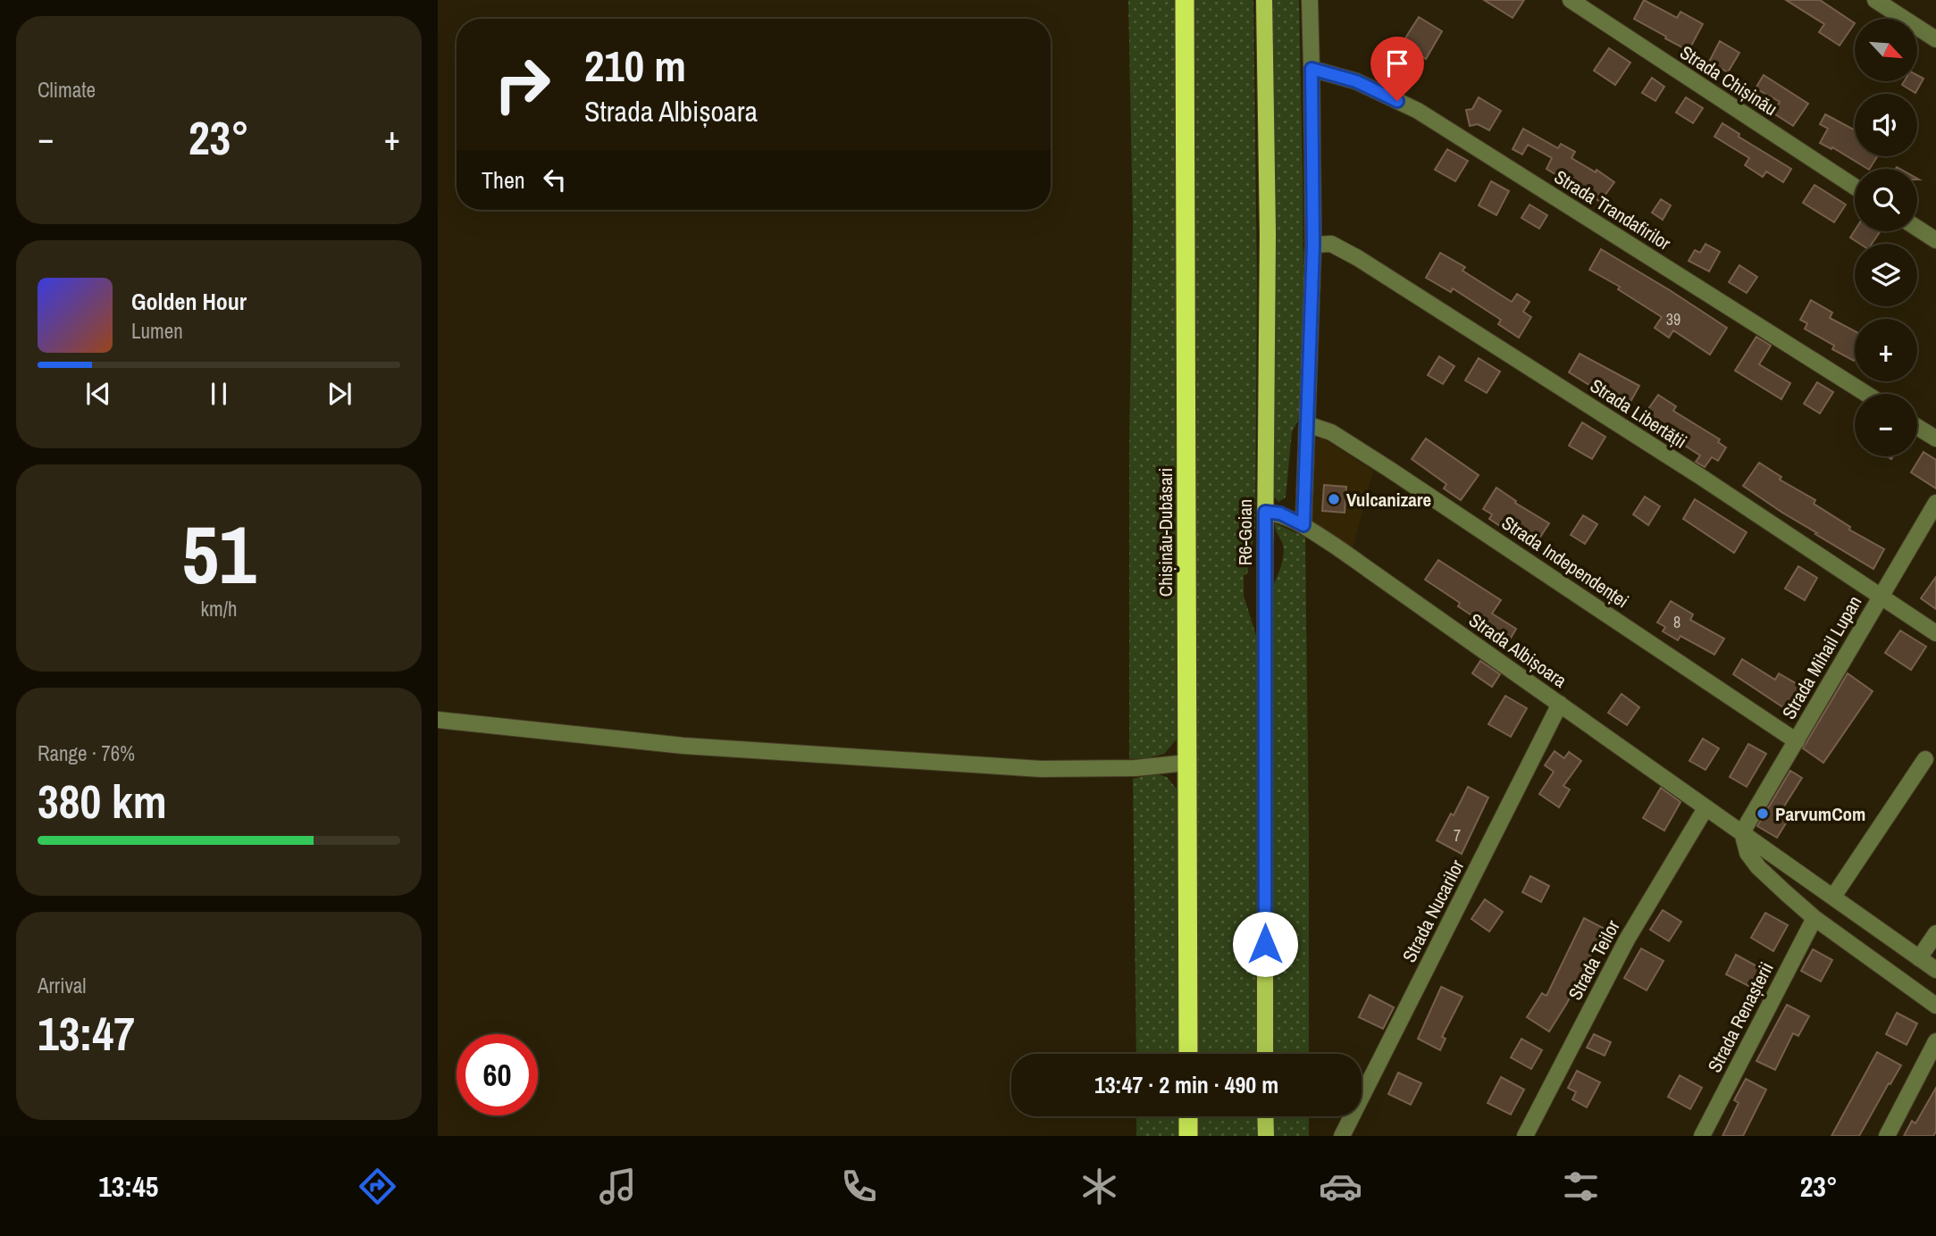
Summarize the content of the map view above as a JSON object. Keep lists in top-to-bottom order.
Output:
{
  "streets": {
    "highway": ["Chișinău-Dubăsari"],
    "main road": ["R6-Goian"],
    "street": [
      "Strada Chișinău",
      "Strada Trandafirilor",
      "Strada Libertății",
      "Strada Independenței",
      "Strada Albișoara",
      "Strada Mihail Lupan",
      "Strada Nucarilor",
      "Strada Teilor",
      "Strada Renașterii"
    ]
  },
  "crossings": [
    ["Strada Libertății", "Strada Mihail Lupan"],
    ["R6-Goian", "Strada Albișoara"],
    ["Strada Independenței", "Strada Mihail Lupan"],
    ["Strada Albișoara", "Strada Mihail Lupan"],
    ["Strada Albișoara", "Strada Nucarilor"],
    ["Strada Albișoara", "Strada Teilor"]
  ],
  "places": ["Vulcanizare", "ParvumCom"],
  "house_numbers": ["39", "8", "7"],
  "north": "bottom right",
  "page": {
    "tile": [
      "Climate",
      ["51", "km/h"],
      ["Range · 76%", "380 km"],
      ["Arrival", "13:47"]
    ],
    "map_buttons": ["+", "−"],
    "turn": ["210 m", "Strada Albișoara"],
    "heat": ["−", "23°", "+"],
    "then": "Then",
    "song": ["Golden Hour", "Lumen"],
    "limit": "60",
    "trip": "13:47 · 2 min · 490 m",
    "tabs": ["13:45", "23°"]
  }
}
